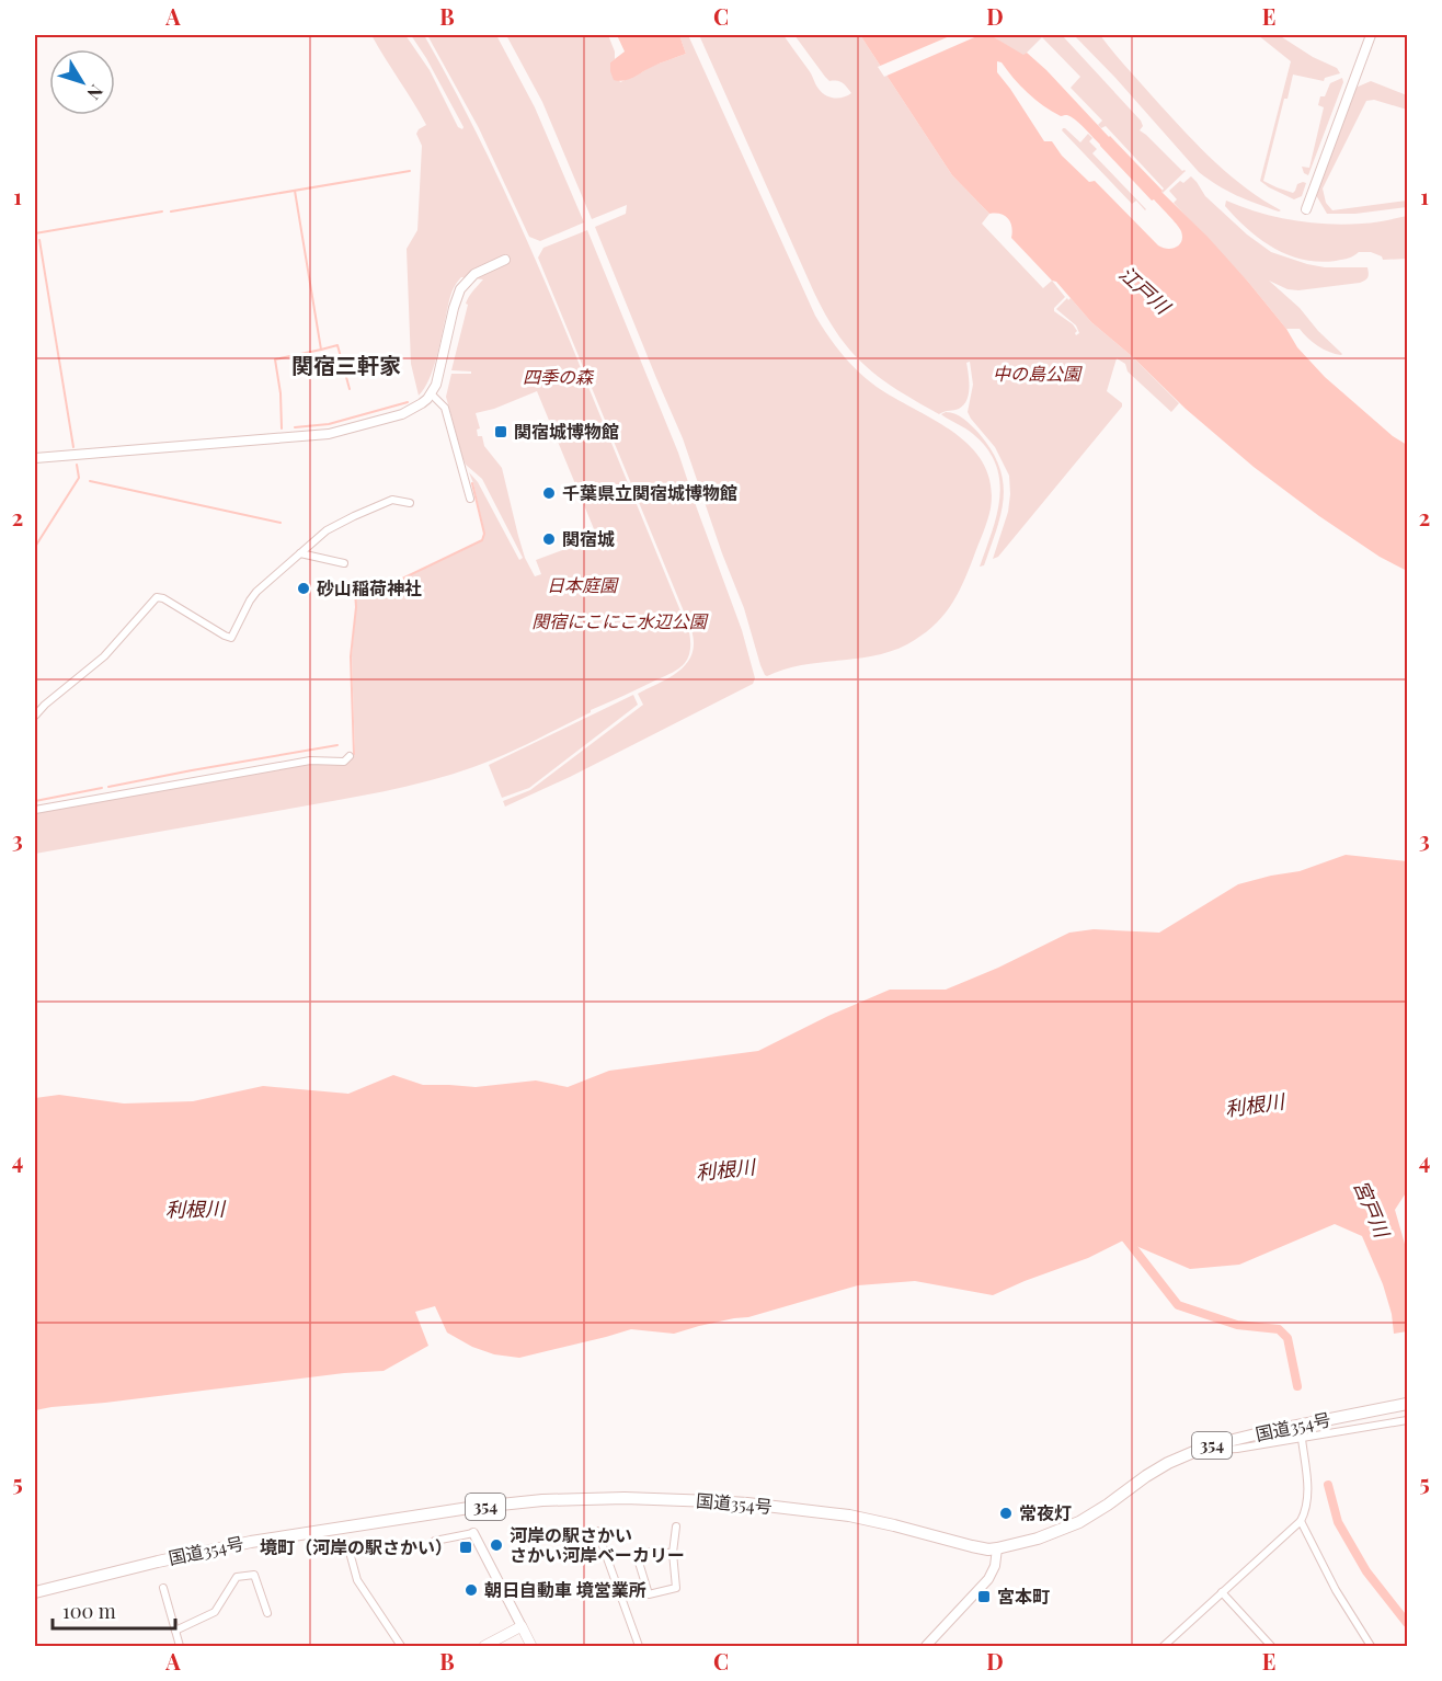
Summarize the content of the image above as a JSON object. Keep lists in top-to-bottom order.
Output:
{
  "streets": {
    "highway": ["国道354号", "354"]
  },
  "districts": ["関宿三軒家"],
  "water": ["江戸川", "利根川", "宮戸川"],
  "parks": [
    "中の島公園",
    "四季の森",
    "日本庭園",
    "関宿にこにこ水辺公園"
  ],
  "places": {
    "transit": ["関宿城博物館", "境町（河岸の駅さかい）", "宮本町"],
    "other": [
      "千葉県立関宿城博物館",
      "関宿城",
      "砂山稲荷神社",
      "常夜灯",
      "河岸の駅さかい さかい河岸ベーカリー",
      "朝日自動車 境営業所"
    ]
  },
  "scale_bar": "100 m",
  "north": "bottom right",
  "grid": {
    "columns": [
      "A",
      "B",
      "C",
      "D",
      "E"
    ],
    "rows": [
      "1",
      "2",
      "3",
      "4",
      "5"
    ]
  }
}
